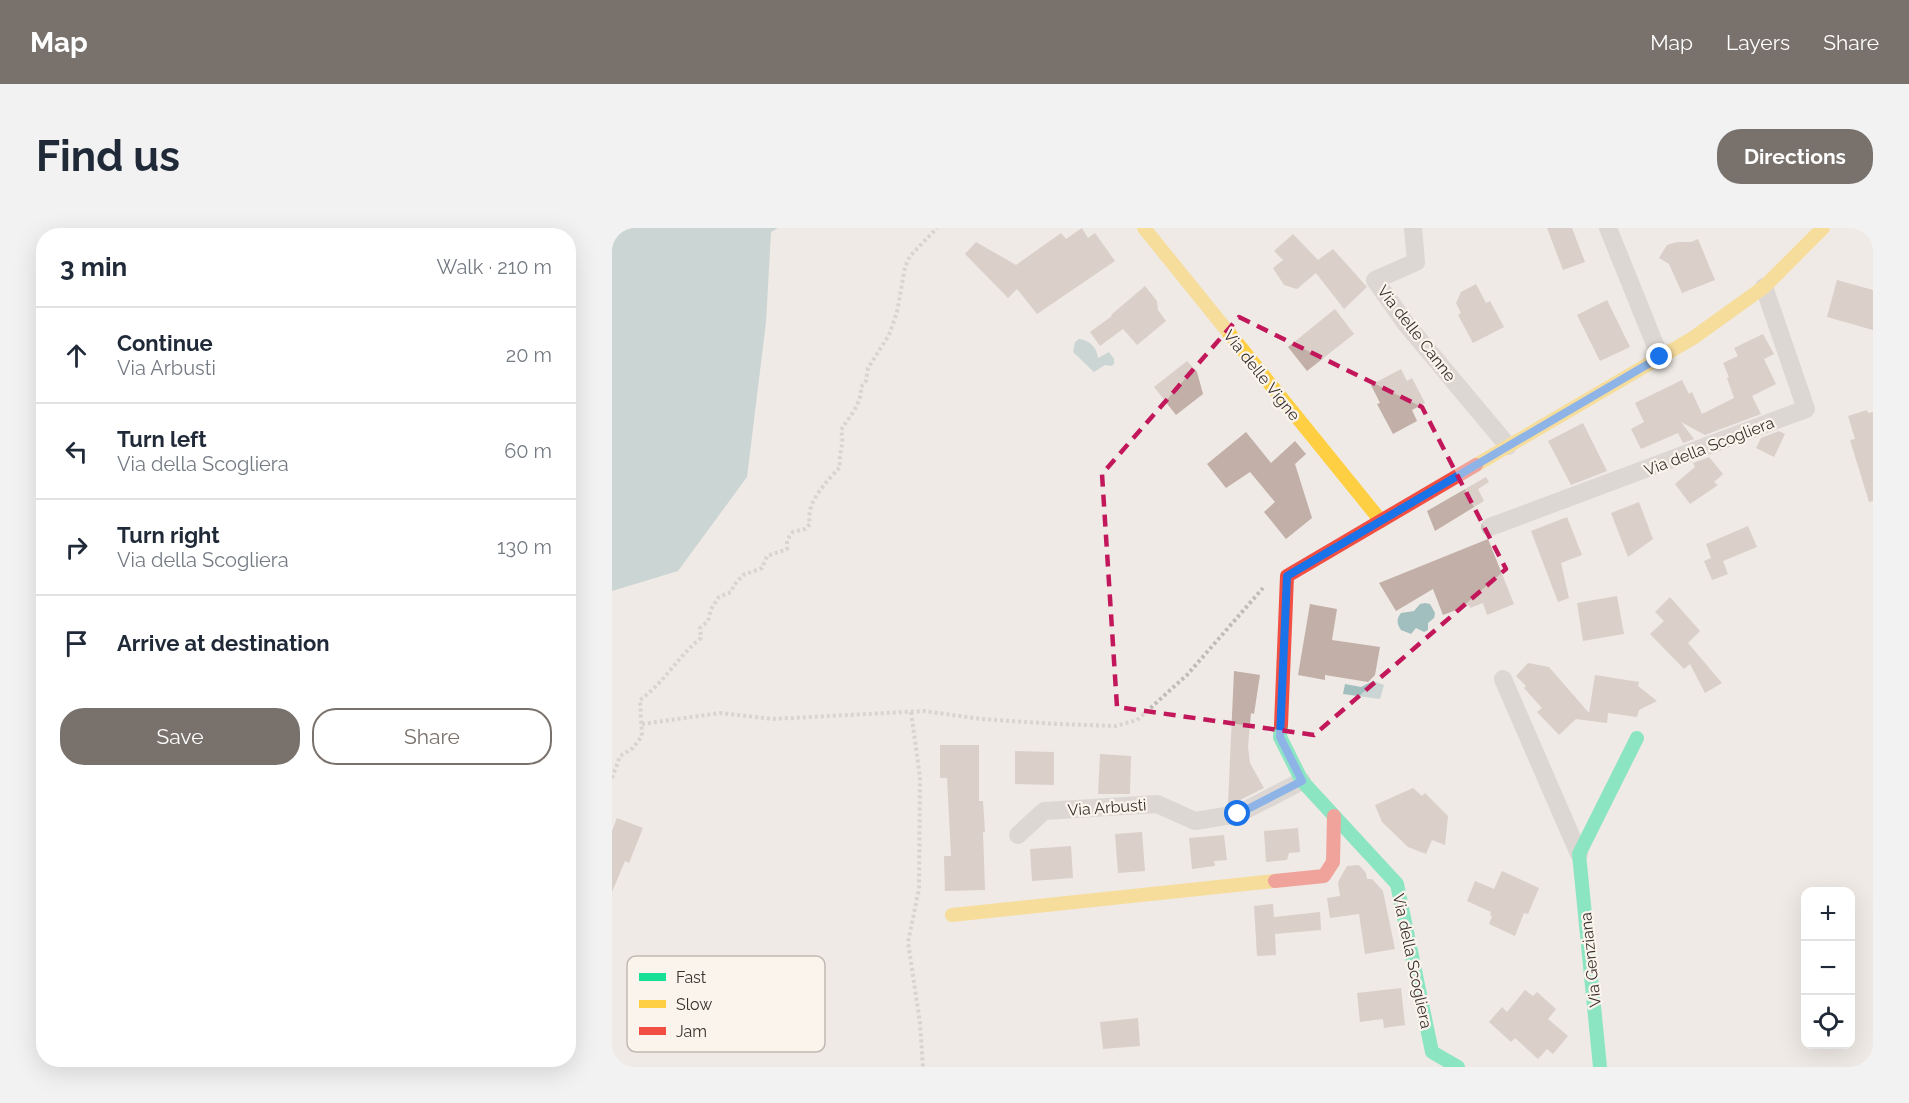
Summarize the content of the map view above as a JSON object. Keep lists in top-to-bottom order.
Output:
{
  "streets": {
    "street": [
      "Via delle Canne",
      "Via delle Vigne",
      "Via della Scogliera",
      "Via Arbusti",
      "Via Genziana"
    ]
  },
  "crossings": [
    ["Via della Scogliera", "Via Arbusti"]
  ],
  "legend": ["Fast", "Slow", "Jam"],
  "page": {
    "header": "Map",
    "nav": ["Map", "Layers", "Share"],
    "buttons": [
      "Directions",
      ["Save", "Share"]
    ],
    "title": "Find us",
    "heading": ["3 min", "Walk · 210 m"],
    "list": [
      ["Continue", "Via Arbusti", "20 m"],
      ["Turn left", "Via della Scogliera", "60 m"],
      ["Turn right", "Via della Scogliera", "130 m"],
      "Arrive at destination"
    ],
    "map_buttons": ["+", "−"]
  }
}
